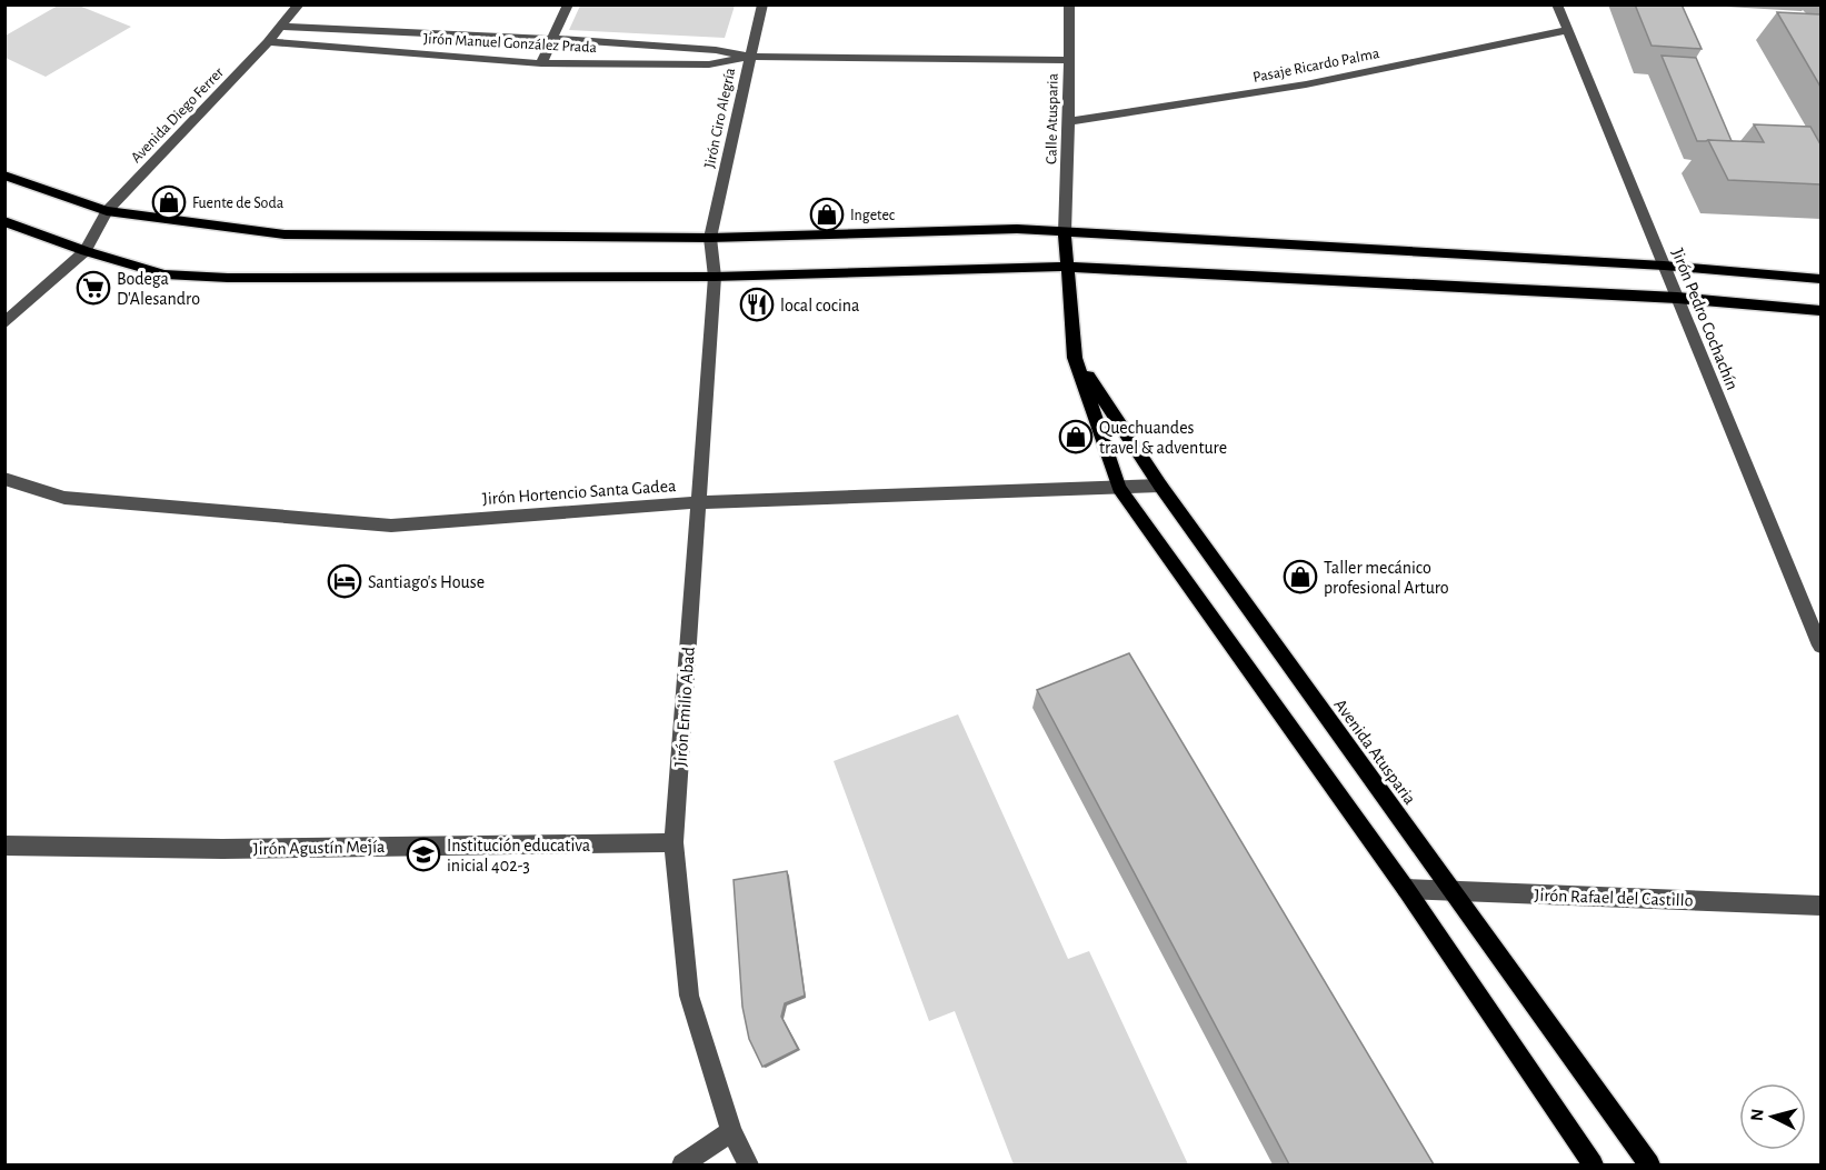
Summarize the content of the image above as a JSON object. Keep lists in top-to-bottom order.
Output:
{
  "streets": {
    "main road": ["Avenida Atusparia"],
    "street": [
      "Jirón Manuel González Prada",
      "Pasaje Ricardo Palma",
      "Avenida Diego Ferrer",
      "Jirón Ciro Alegría",
      "Calle Atusparia",
      "Jirón Pedro Cochachín",
      "Jirón Hortencio Santa Gadea",
      "Jirón Emilio Abad",
      "Jirón Agustín Mejía",
      "Jirón Rafael del Castillo"
    ]
  },
  "crossings": [
    ["Jirón Manuel González Prada", "Avenida Diego Ferrer"],
    ["Jirón Manuel González Prada", "Jirón Ciro Alegría"],
    ["Jirón Manuel González Prada", "Calle Atusparia"],
    ["Pasaje Ricardo Palma", "Calle Atusparia"],
    ["Pasaje Ricardo Palma", "Jirón Pedro Cochachín"],
    ["Jirón Ciro Alegría", "Jirón Emilio Abad"],
    ["Calle Atusparia", "Avenida Atusparia"],
    ["Jirón Hortencio Santa Gadea", "Jirón Emilio Abad"],
    ["Jirón Hortencio Santa Gadea", "Avenida Atusparia"],
    ["Jirón Emilio Abad", "Jirón Agustín Mejía"],
    ["Avenida Atusparia", "Jirón Rafael del Castillo"]
  ],
  "places": {
    "shop": [
      "Fuente de Soda",
      "Ingetec",
      "Quechuandes travel & adventure",
      "Taller mecánico profesional Arturo"
    ],
    "supermarket": ["Bodega D'Alesandro"],
    "restaurant": ["local cocina"],
    "hotel": ["Santiago's House"],
    "school or university": ["Institución educativa inicial 402-3"]
  },
  "north": "left"
}
